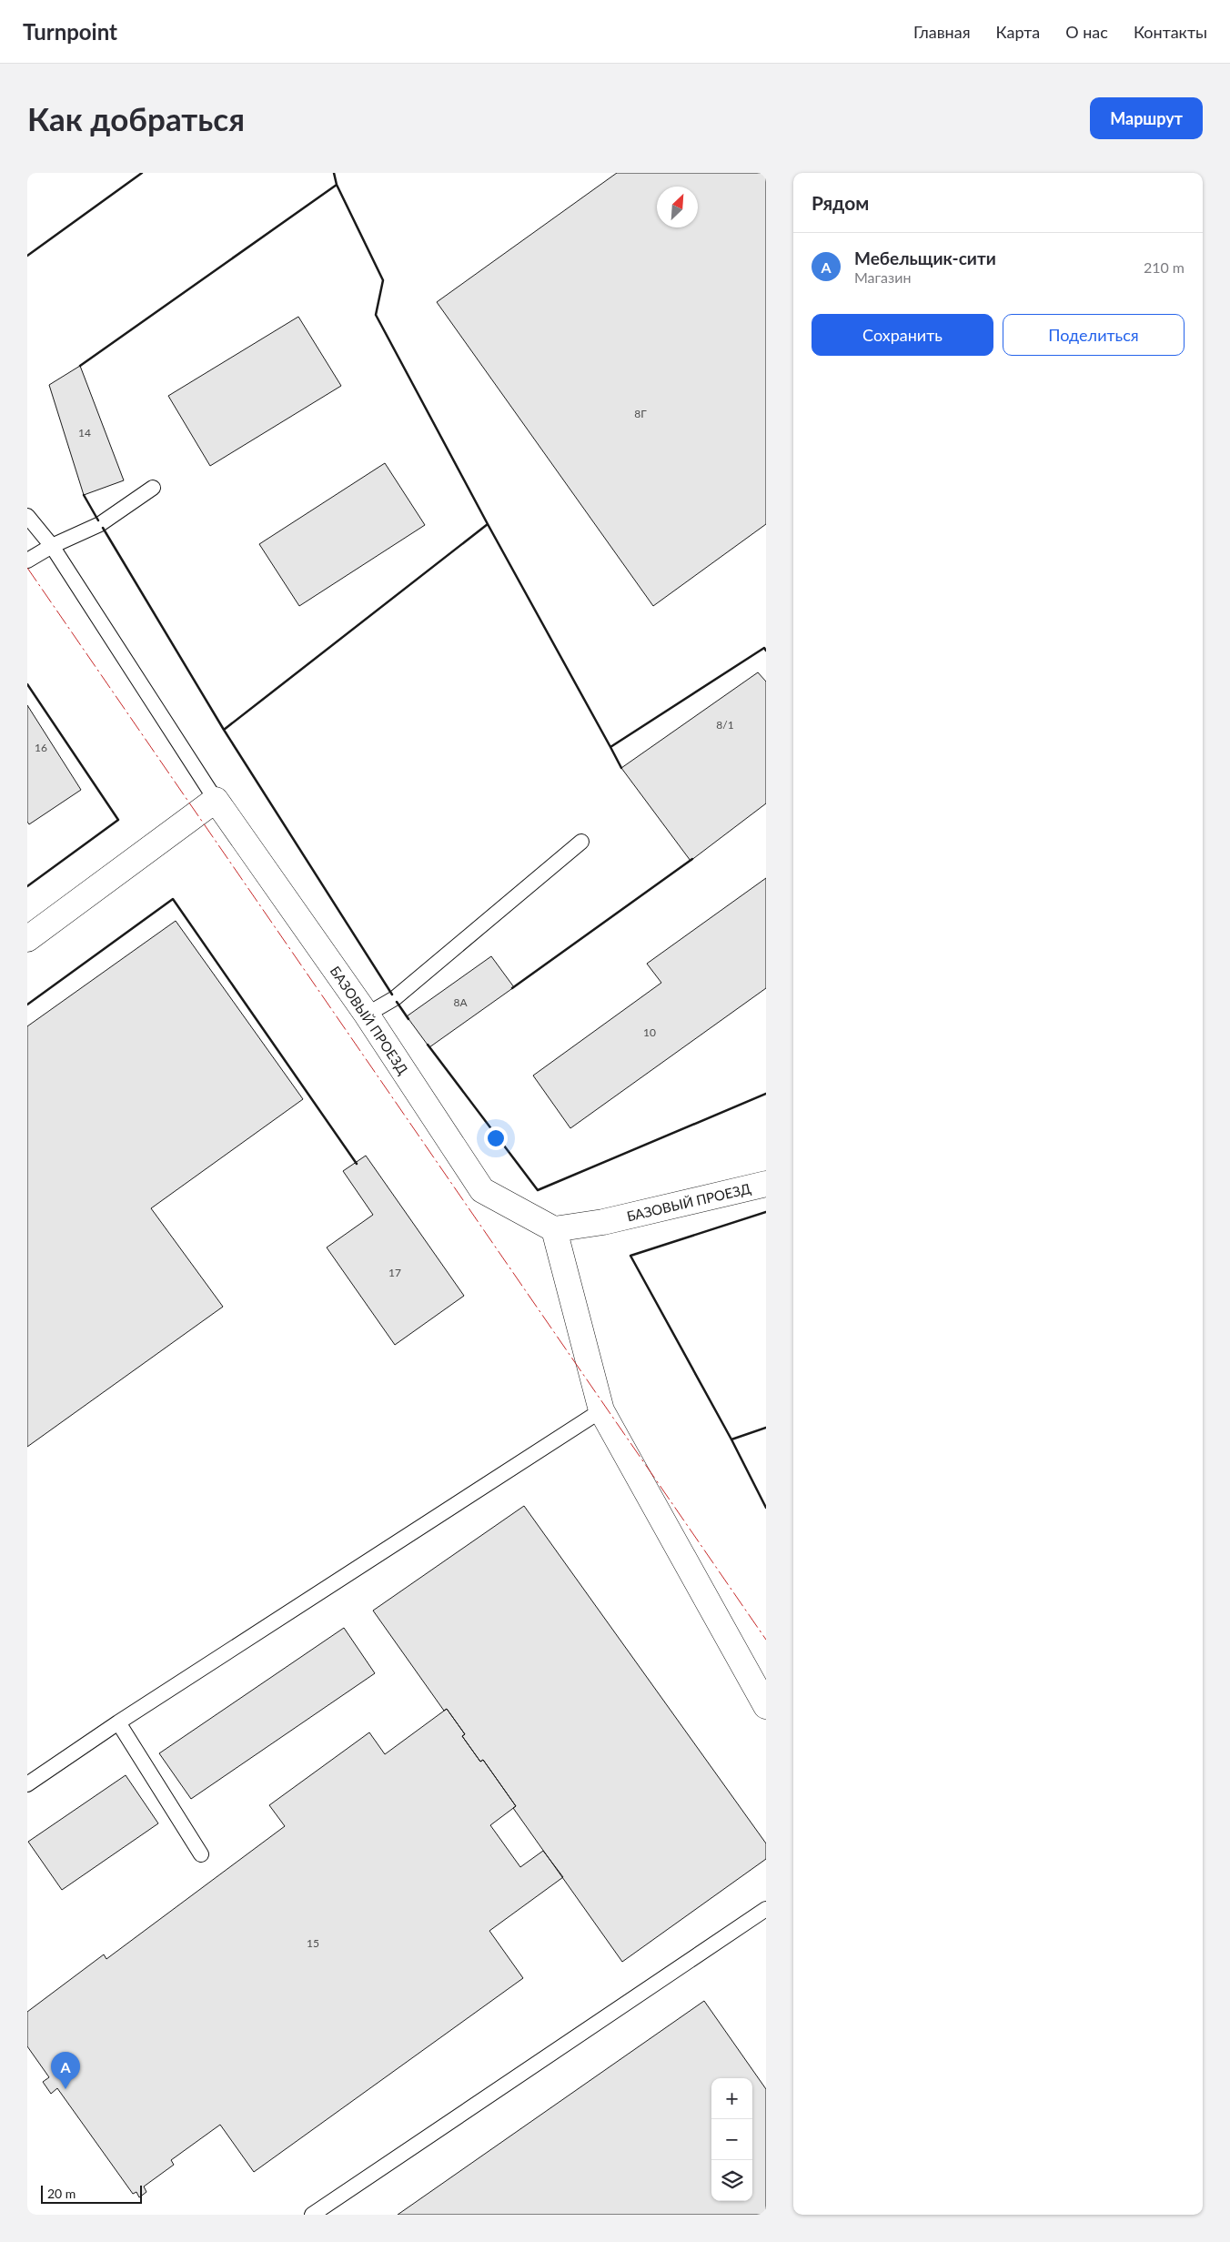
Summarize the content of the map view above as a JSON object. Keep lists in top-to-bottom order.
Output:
{
  "streets": {
    "street": ["БАЗОВЫЙ ПРОЕЗД"]
  },
  "house_numbers": [
    "8Г",
    "14",
    "8/1",
    "16",
    "8А",
    "10",
    "17",
    "15"
  ],
  "scale_bar": "20 m",
  "north": "top right",
  "page": {
    "header": "Turnpoint",
    "nav": [
      "Главная",
      "Карта",
      "О нас",
      "Контакты"
    ],
    "buttons": [
      "Маршрут",
      ["Сохранить", "Поделиться"]
    ],
    "title": "Как добраться",
    "heading": "Рядом",
    "list": [
      {
        "mark": "A",
        "name": "Мебельщик-сити",
        "note": "Магазин",
        "value": "210 m"
      }
    ],
    "pins": "A",
    "map_buttons": ["+", "−"],
    "scale": "20 m"
  }
}
